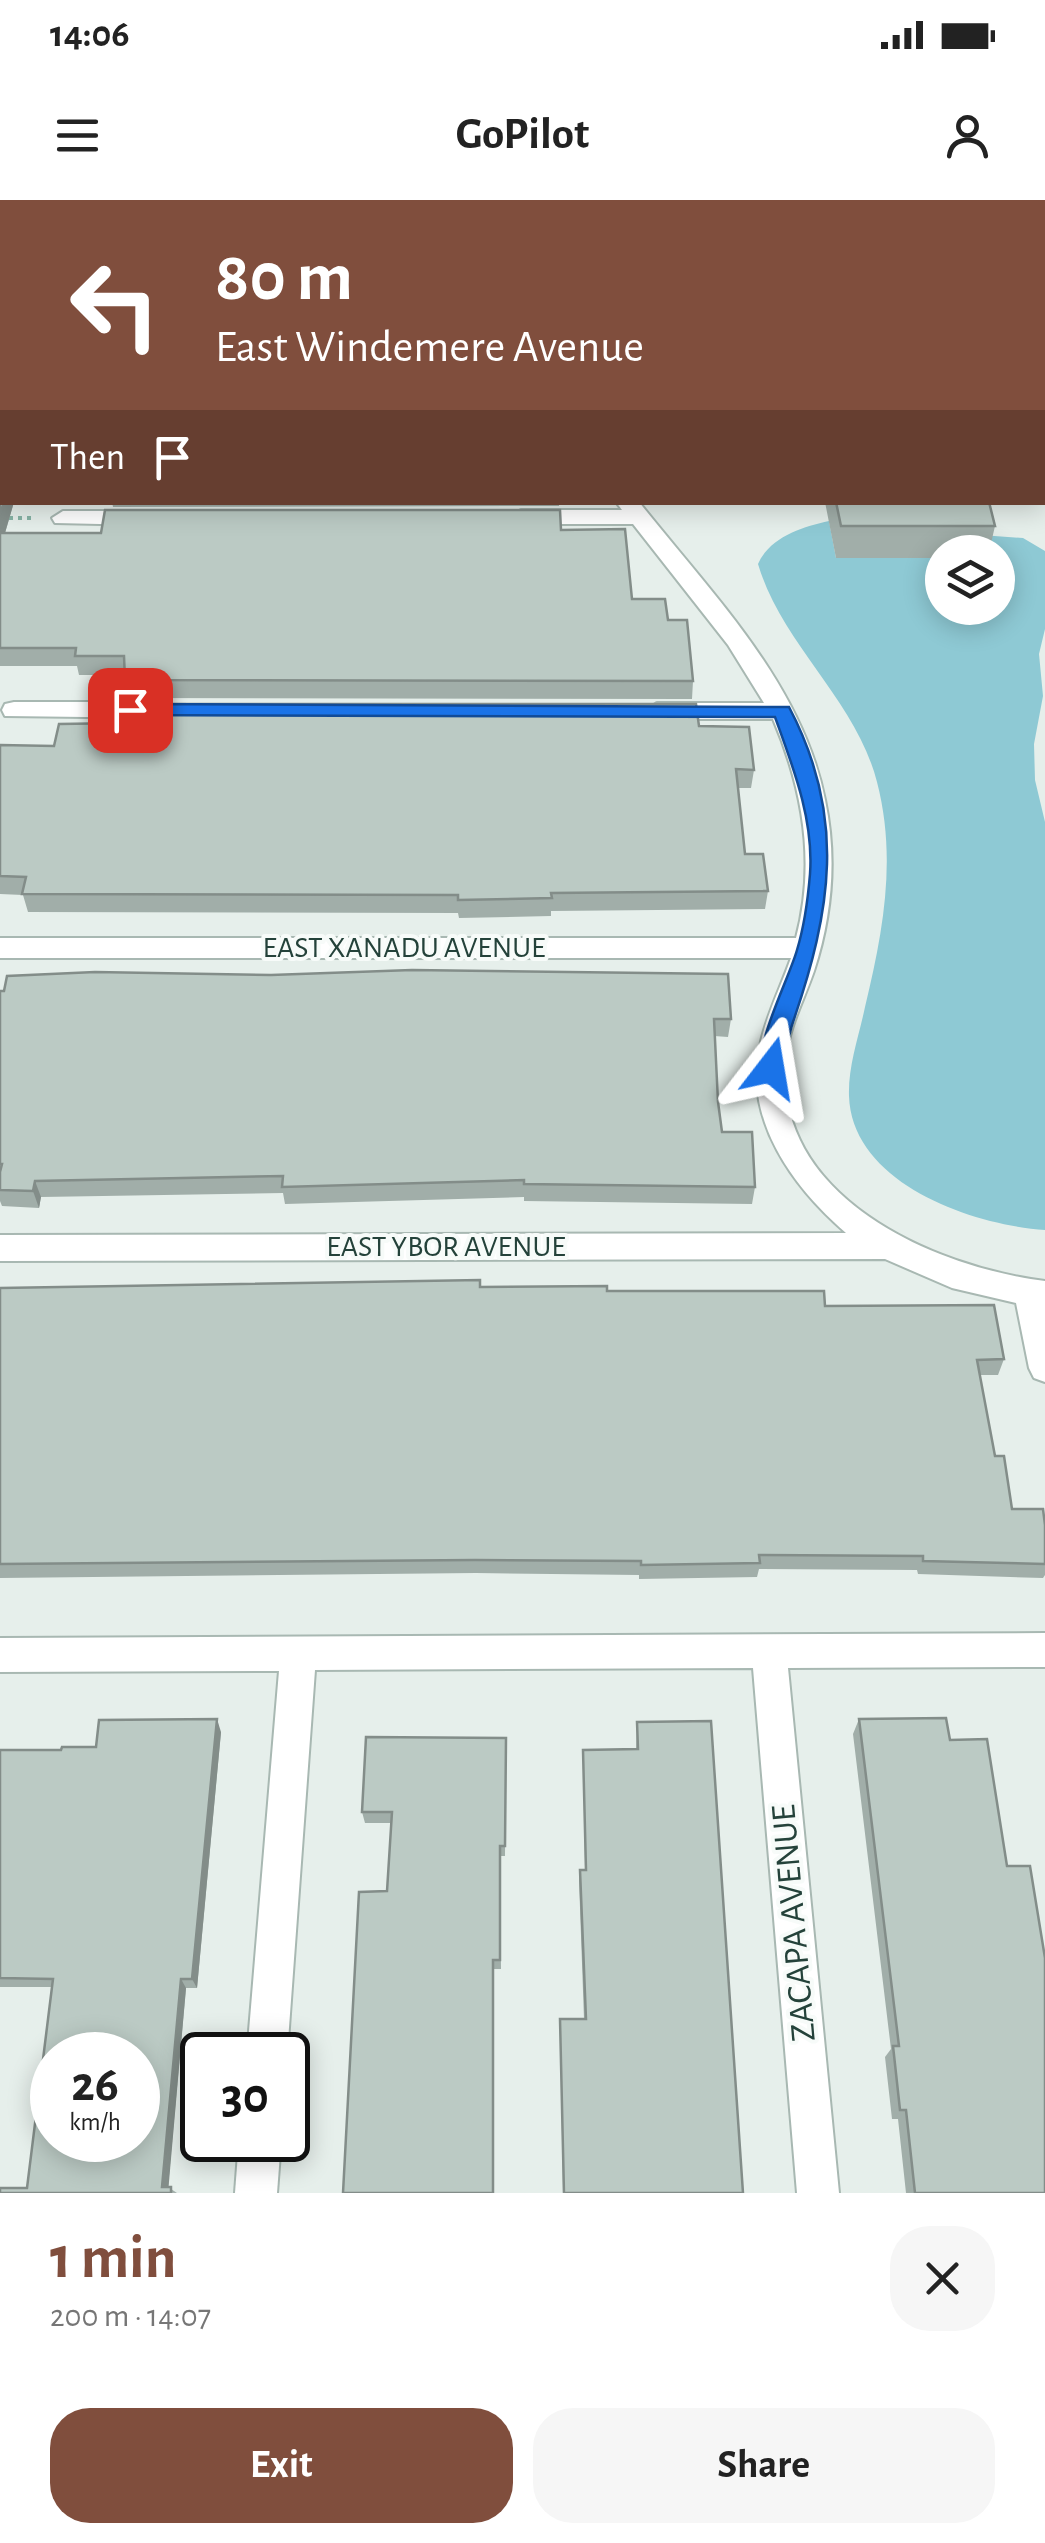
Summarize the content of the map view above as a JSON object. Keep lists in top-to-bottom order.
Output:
{
  "streets": {
    "street": ["EAST XANADU AVENUE", "EAST YBOR AVENUE", "ZACAPA AVENUE"]
  },
  "page": {
    "status": "14:06",
    "header": "GoPilot",
    "turn": ["80 m", "East Windemere Avenue"],
    "then": "Then",
    "speed": "26 km/h",
    "limit": "30",
    "heading": ["1 min", "200 m · 14:07"],
    "buttons": ["Exit", "Share"]
  }
}
